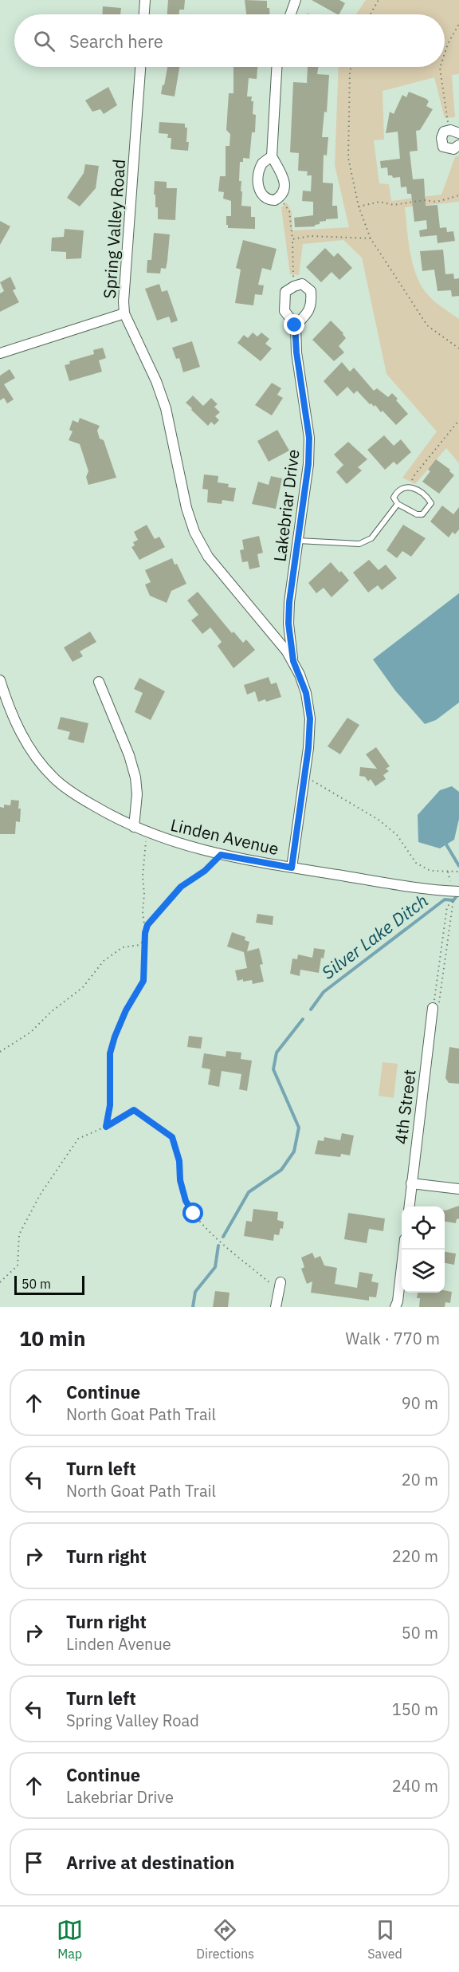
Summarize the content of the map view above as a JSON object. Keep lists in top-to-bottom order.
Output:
{
  "streets": {
    "street": [
      "Spring Valley Road",
      "Lakebriar Drive",
      "Linden Avenue",
      "4th Street"
    ]
  },
  "crossings": [
    ["Spring Valley Road", "Lakebriar Drive"],
    ["Spring Valley Road", "Linden Avenue"]
  ],
  "water": ["Silver Lake Ditch"],
  "scale_bar": "50 m",
  "page": {
    "search": "Search here",
    "scale": "50 m",
    "heading": ["10 min", "Walk · 770 m"],
    "list": [
      ["Continue", "North Goat Path Trail", "90 m"],
      ["Turn left", "North Goat Path Trail", "20 m"],
      ["Turn right", "220 m"],
      ["Turn right", "Linden Avenue", "50 m"],
      ["Turn left", "Spring Valley Road", "150 m"],
      ["Continue", "Lakebriar Drive", "240 m"],
      "Arrive at destination"
    ],
    "nav": ["Map", "Directions", "Saved"]
  }
}
